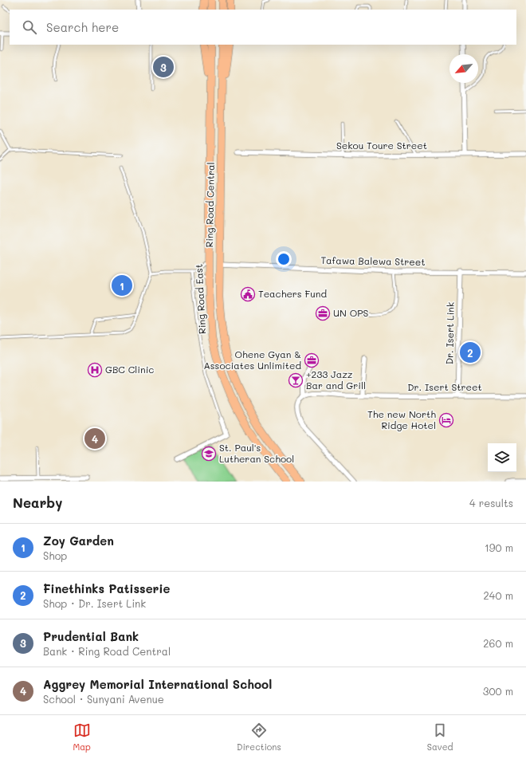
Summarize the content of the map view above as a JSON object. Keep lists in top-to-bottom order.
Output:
{
  "streets": {
    "main road": ["Ring Road Central", "Ring Road East"],
    "street": [
      "Sekou Toure Street",
      "Tafawa Balewa Street",
      "Dr. Isert Link",
      "Dr. Isert Street"
    ]
  },
  "crossings": [
    ["Ring Road Central", "Tafawa Balewa Street"],
    ["Tafawa Balewa Street", "Dr. Isert Link"],
    ["Dr. Isert Link", "Dr. Isert Street"]
  ],
  "places": {
    "public building": ["Teachers Fund"],
    "office": ["UN OPS", "Ohene Gyan & Associates Unlimited"],
    "hospital": ["GBC Clinic"],
    "bar": ["+233 Jazz Bar and Grill"],
    "hotel": ["The new North Ridge Hotel"],
    "school or university": ["St. Paul's Lutheran School"]
  },
  "north": "bottom left",
  "page": {
    "search": "Search here",
    "pins": [
      "3",
      "1",
      "2",
      "4"
    ],
    "heading": ["Nearby", "4 results"],
    "list": [
      {
        "mark": "1",
        "name": "Zoy Garden",
        "note": "Shop",
        "value": "190 m"
      },
      {
        "mark": "2",
        "name": "Finethinks Patisserie",
        "note": "Shop · Dr. Isert Link",
        "value": "240 m"
      },
      {
        "mark": "3",
        "name": "Prudential Bank",
        "note": "Bank · Ring Road Central",
        "value": "260 m"
      },
      {
        "mark": "4",
        "name": "Aggrey Memorial International School",
        "note": "School · Sunyani Avenue",
        "value": "300 m"
      }
    ],
    "nav": ["Map", "Directions", "Saved"]
  }
}
